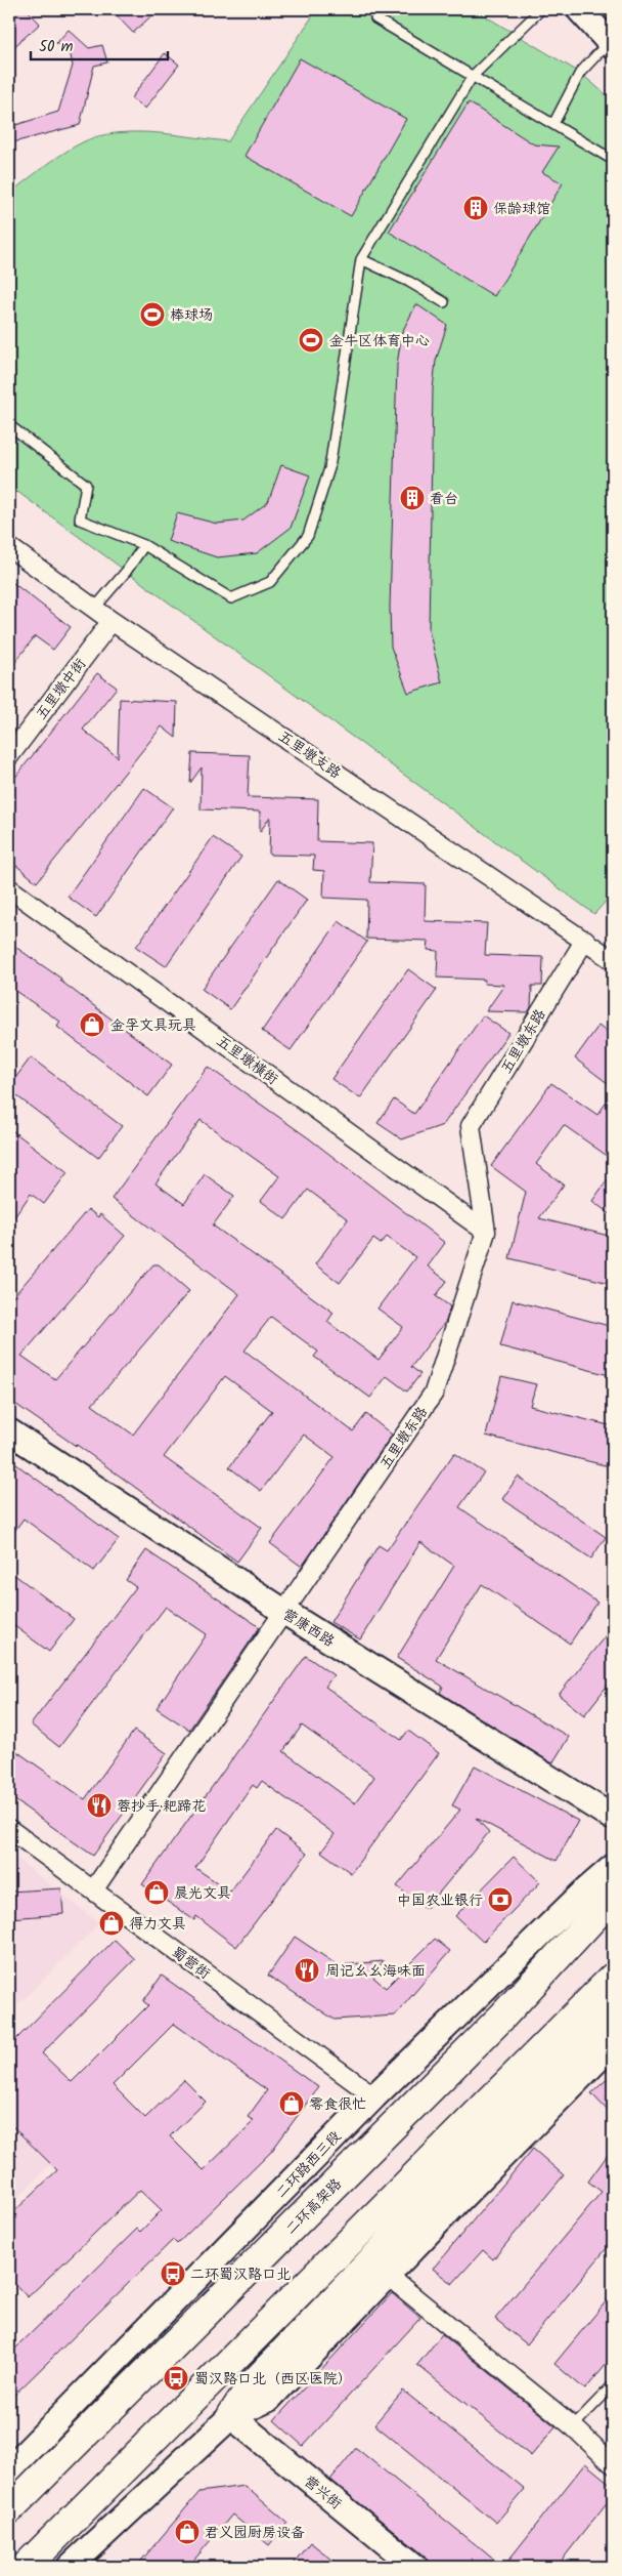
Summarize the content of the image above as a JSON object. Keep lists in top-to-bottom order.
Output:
{
  "streets": {
    "highway": ["二环高架路"],
    "main road": ["营康西路", "二环路西三段", "营兴街"],
    "street": [
      "五里墩中街",
      "五里墩支路",
      "五里墩东路",
      "五里墩横街",
      "蜀营街"
    ]
  },
  "crossings": [
    ["五里墩中街", "五里墩支路"],
    ["五里墩支路", "五里墩东路"],
    ["五里墩东路", "五里墩横街"],
    ["五里墩东路", "营康西路"],
    ["五里墩东路", "蜀营街"],
    ["蜀营街", "二环路西三段"]
  ],
  "places": {
    "building": ["保龄球馆", "看台"],
    "sports": ["棒球场", "金牛区体育中心"],
    "shop": [
      "金孚文具玩具",
      "晨光文具",
      "得力文具",
      "零食很忙",
      "君义园厨房设备"
    ],
    "restaurant": ["蓉抄手·耙蹄花", "周记幺幺海味面"],
    "bank": ["中国农业银行"],
    "bus stop": ["二环蜀汉路口北", "蜀汉路口北（西区医院）"]
  },
  "scale_bar": "50 m"
}
